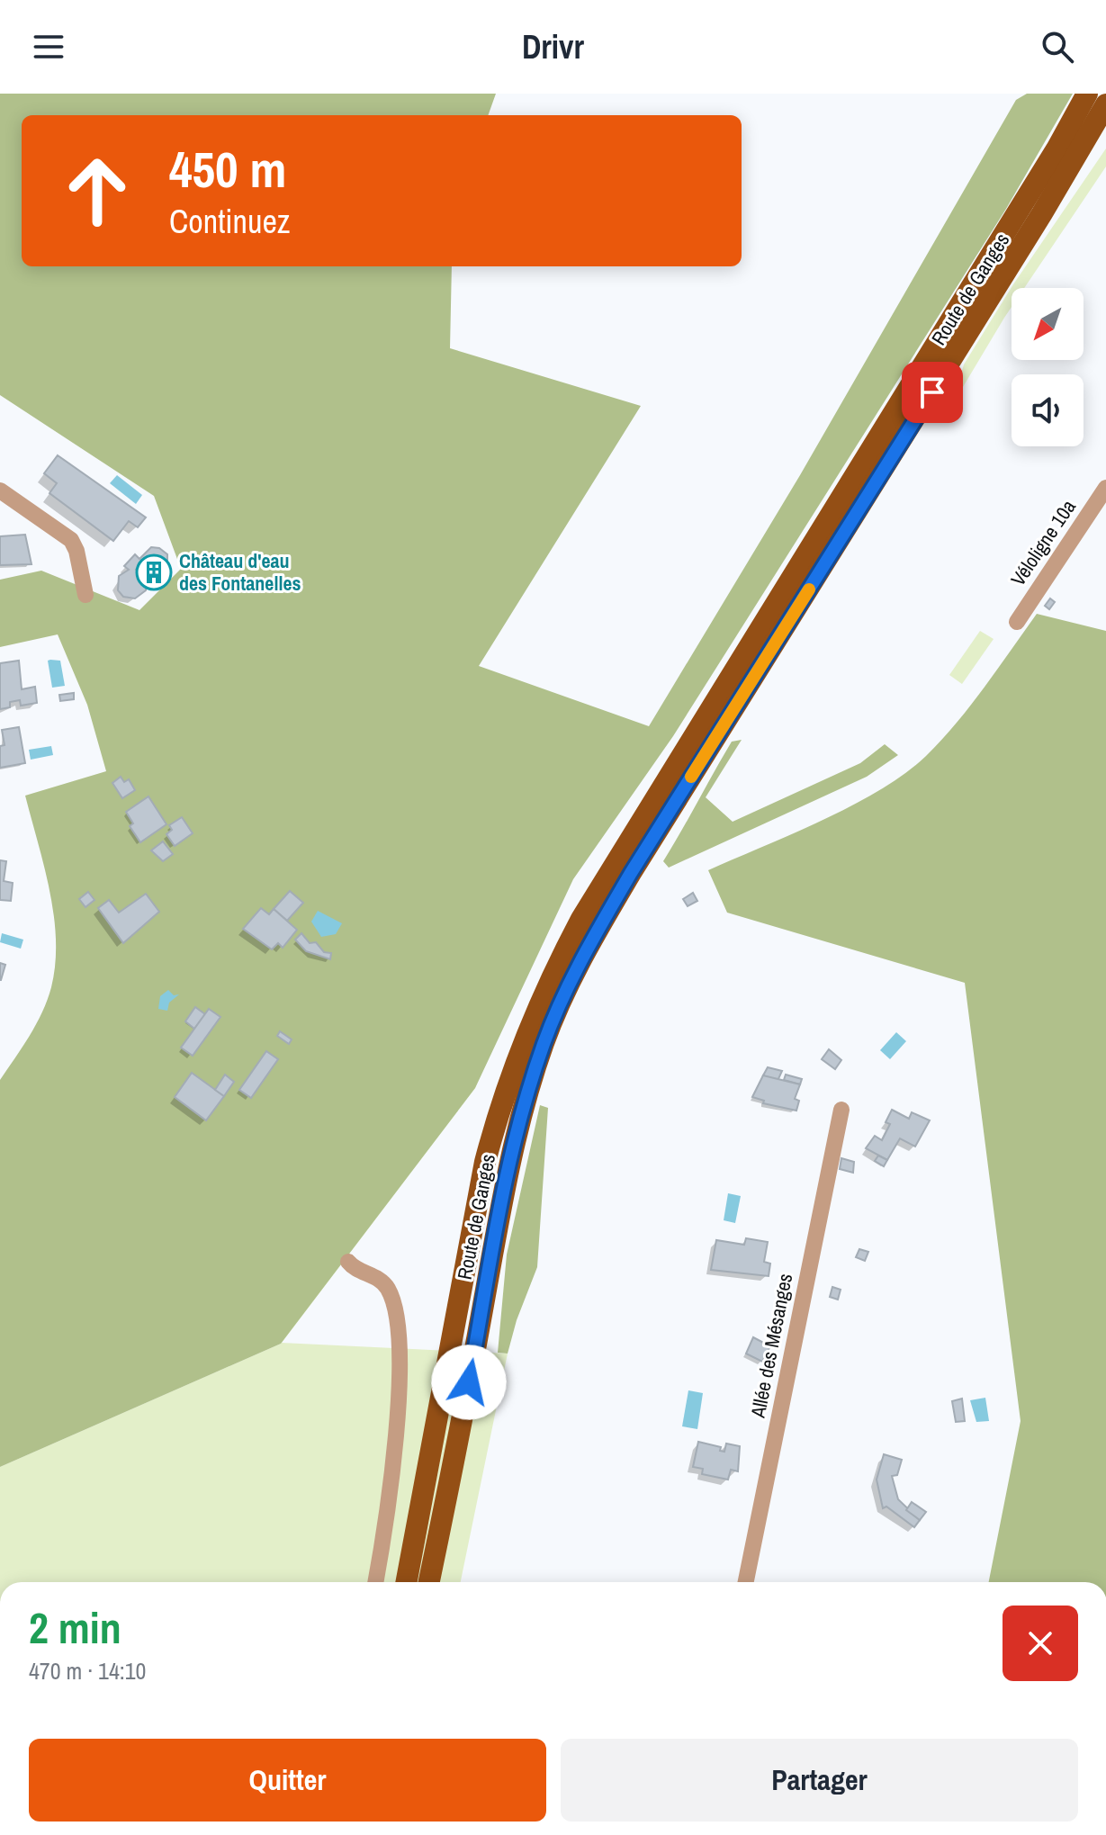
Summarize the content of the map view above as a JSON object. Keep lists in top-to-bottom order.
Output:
{
  "streets": {
    "main road": ["Route de Ganges"],
    "street": ["Véloligne 10a", "Allée des Mésanges"]
  },
  "places": {
    "building": ["Château d'eau des Fontanelles"]
  },
  "north": "bottom left",
  "page": {
    "header": "Drivr",
    "turn": ["450 m", "Continuez"],
    "heading": ["2 min", "470 m · 14:10"],
    "buttons": ["Quitter", "Partager"]
  }
}
